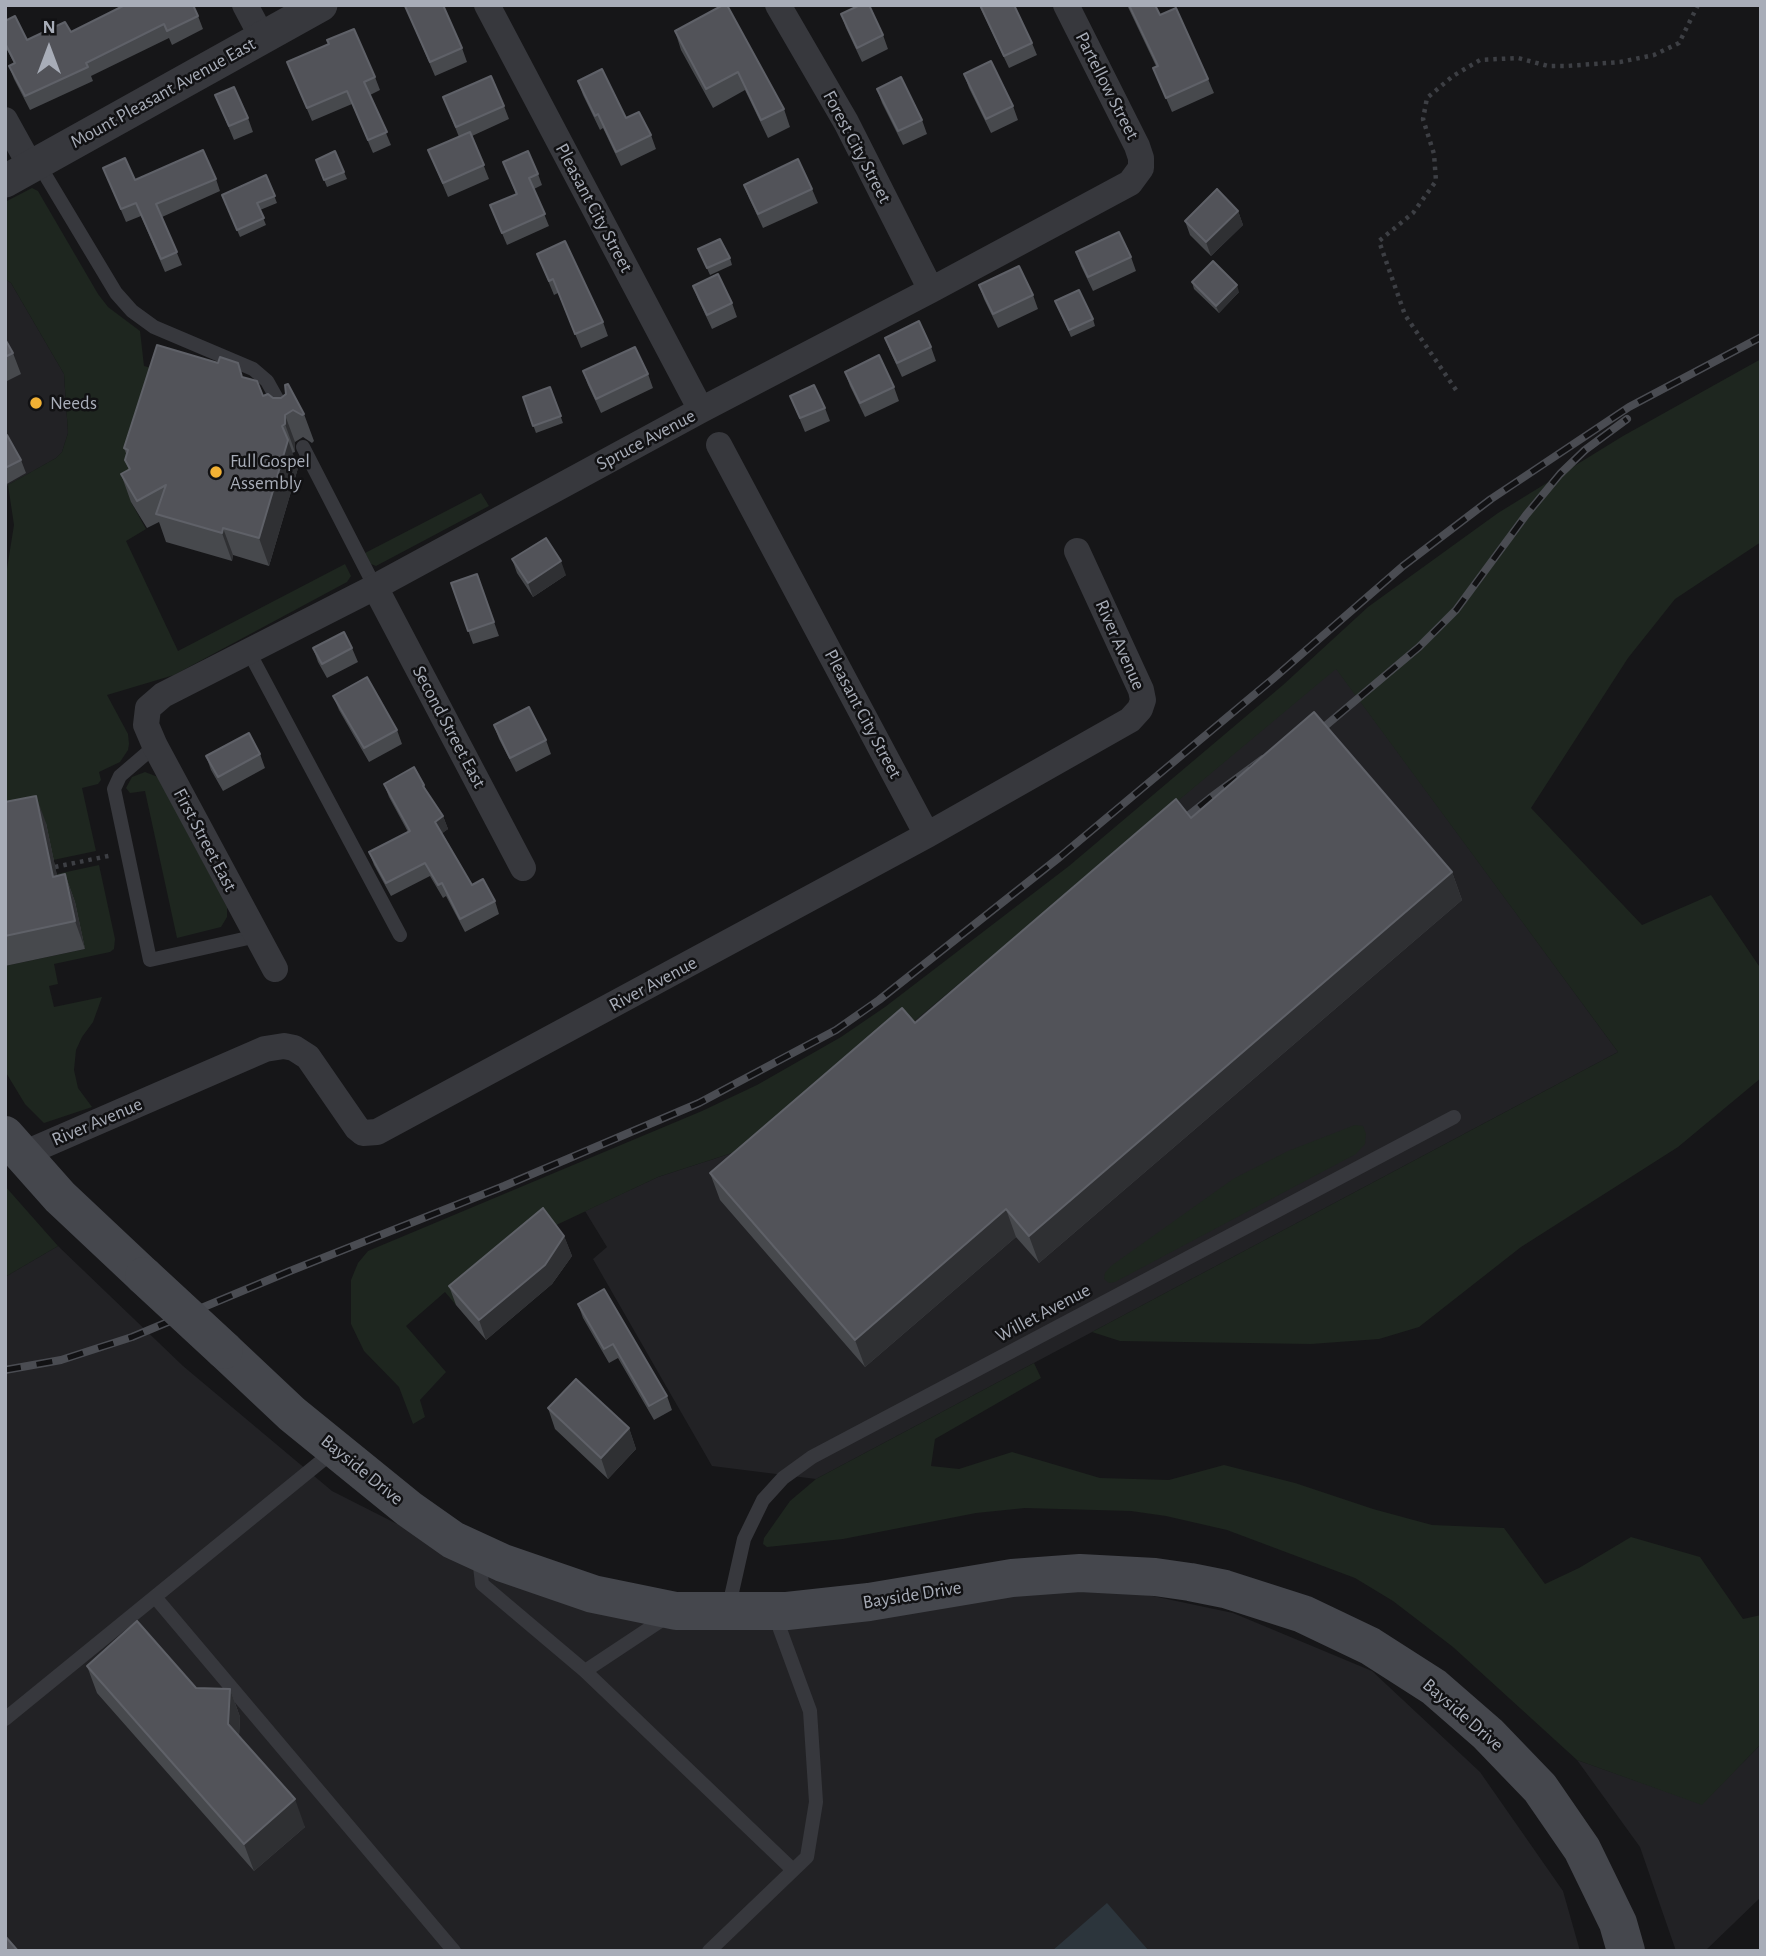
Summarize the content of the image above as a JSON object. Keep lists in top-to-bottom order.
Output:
{
  "streets": {
    "main road": ["Bayside Drive"],
    "street": [
      "Partellow Street",
      "Mount Pleasant Avenue East",
      "Forest City Street",
      "Pleasant City Street",
      "Spruce Avenue",
      "River Avenue",
      "Second Street East",
      "First Street East"
    ],
    "lane": ["Willet Avenue"]
  },
  "crossings": [
    ["Partellow Street", "Spruce Avenue"],
    ["Forest City Street", "Spruce Avenue"],
    ["Pleasant City Street", "Spruce Avenue"],
    ["Pleasant City Street", "River Avenue"],
    ["Spruce Avenue", "Second Street East"],
    ["Spruce Avenue", "First Street East"],
    ["River Avenue", "Bayside Drive"],
    ["Willet Avenue", "Bayside Drive"]
  ],
  "places": ["Needs", "Full Gospel Assembly"],
  "north": "top"
}
